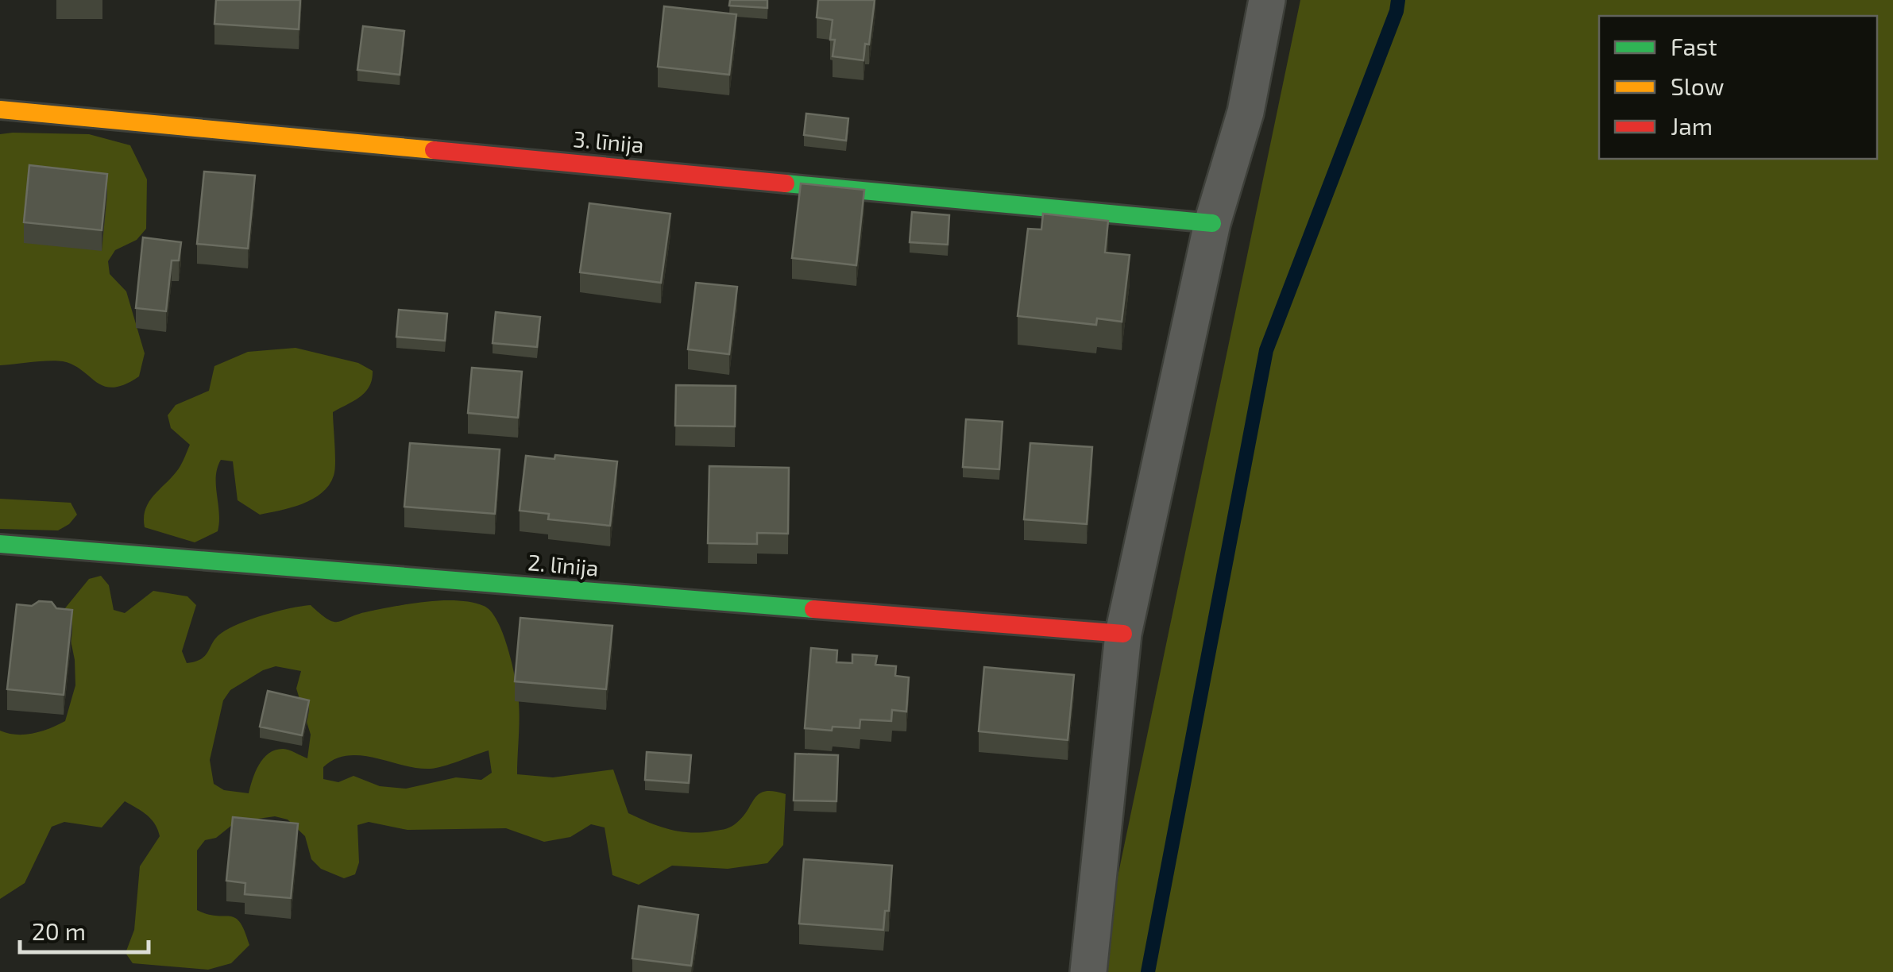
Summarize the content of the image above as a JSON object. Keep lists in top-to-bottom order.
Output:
{
  "streets": {
    "street": ["3. līnija", "2. līnija"]
  },
  "legend": ["Fast", "Slow", "Jam"],
  "scale_bar": "20 m"
}
